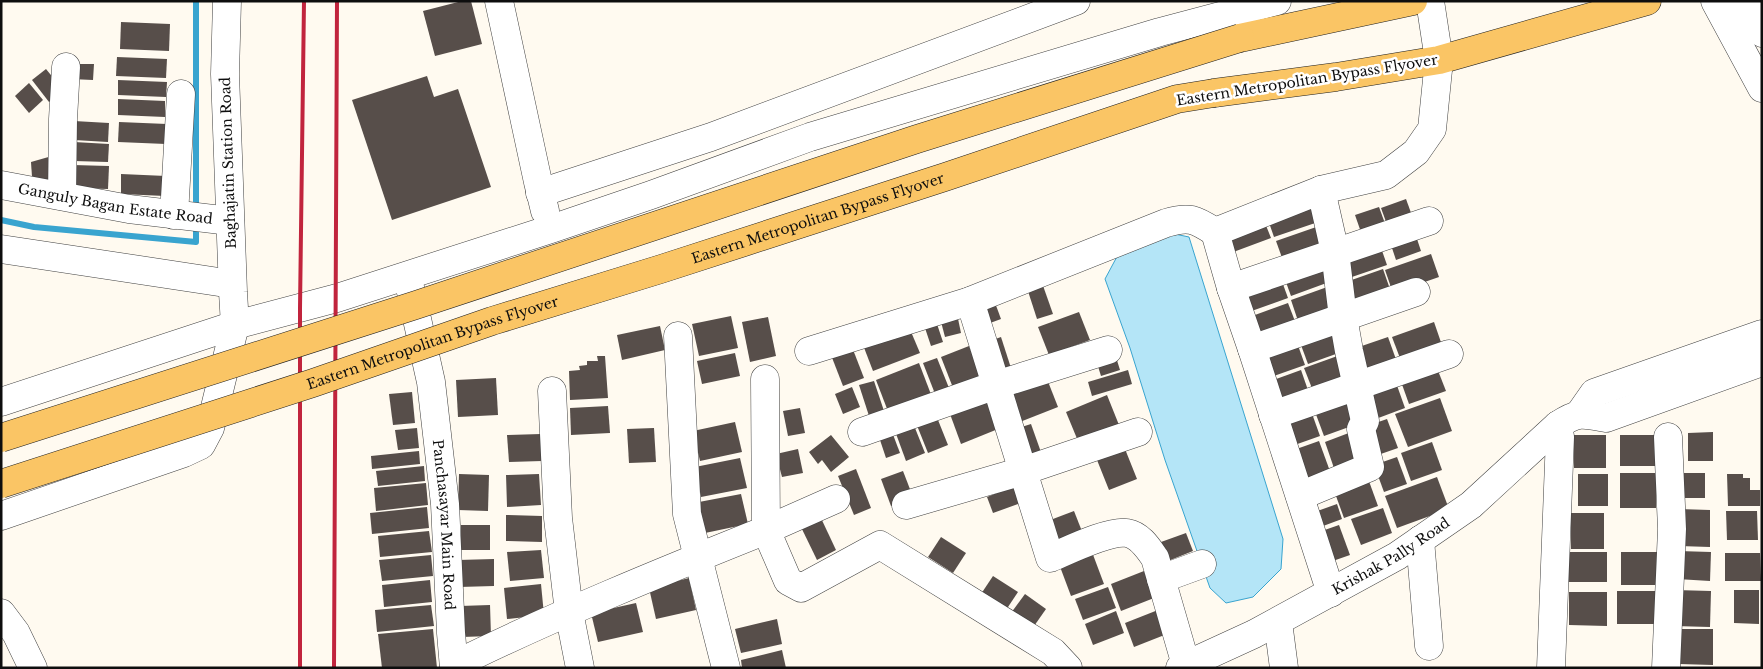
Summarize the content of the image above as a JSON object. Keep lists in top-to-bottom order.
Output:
{
  "streets": {
    "main road": ["Eastern Metropolitan Bypass Flyover"],
    "street": [
      "Baghajatin Station Road",
      "Ganguly Bagan Estate Road",
      "Panchasayar Main Road",
      "Krishak Pally Road"
    ]
  },
  "crossings": [
    ["Baghajatin Station Road", "Ganguly Bagan Estate Road"]
  ]
}
